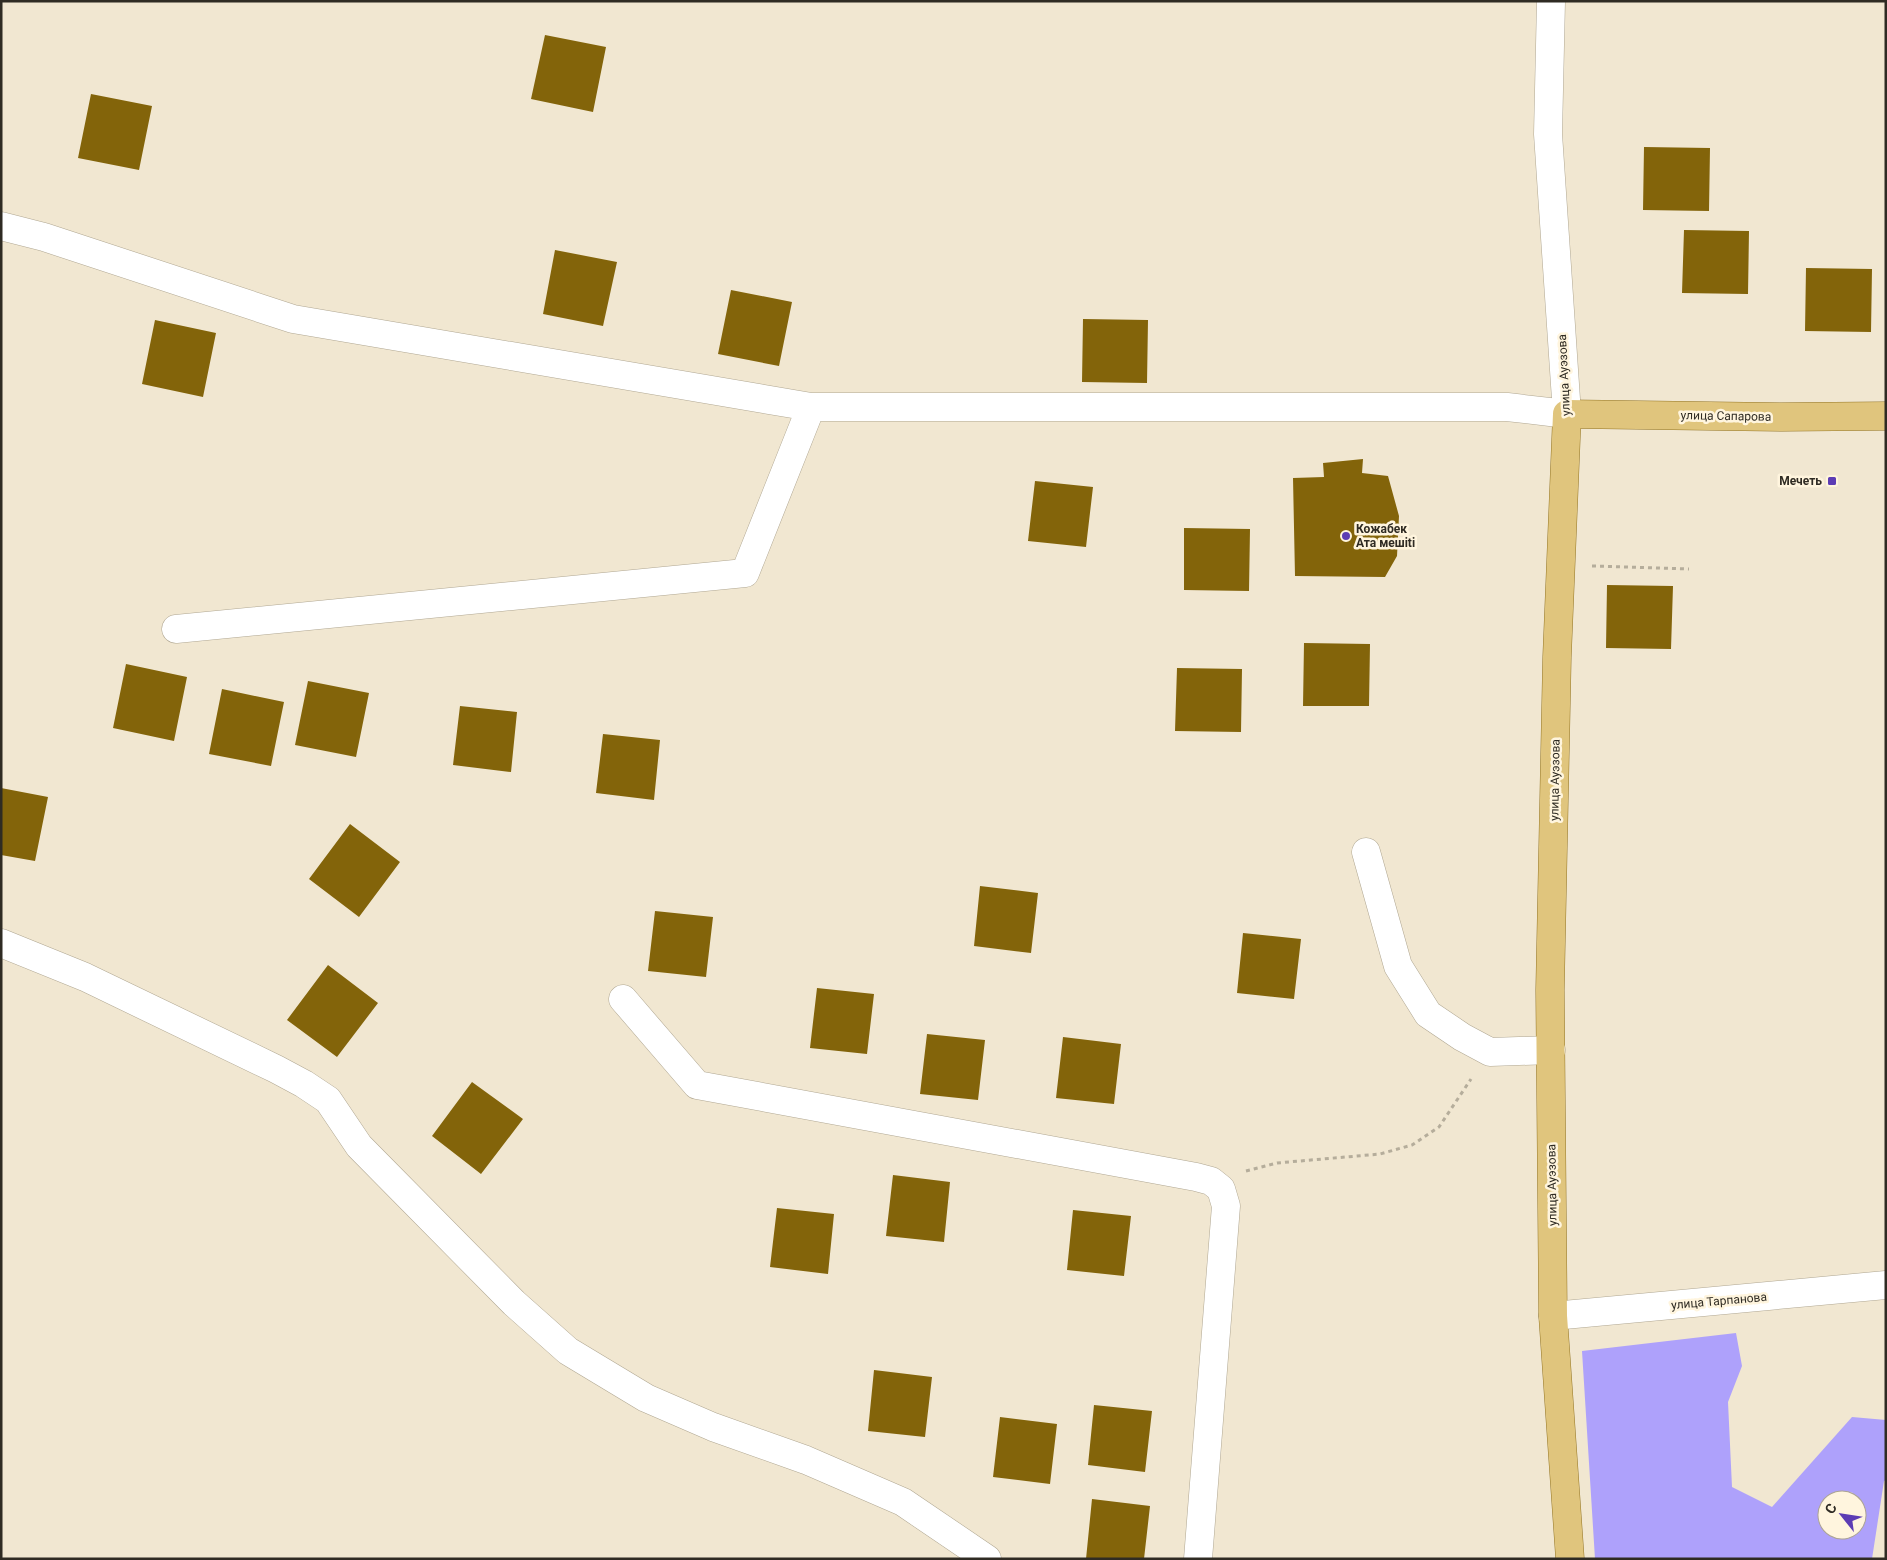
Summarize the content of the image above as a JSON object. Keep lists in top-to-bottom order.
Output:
{
  "streets": {
    "main road": ["улица Ауэзова", "улица Сапарова"],
    "street": ["улица Тарпанова"]
  },
  "crossings": [
    ["улица Ауэзова", "улица Сапарова"],
    ["улица Ауэзова", "улица Тарпанова"]
  ],
  "places": {
    "transit": ["Мечеть"],
    "other": ["Кожабек Ата мешiti"]
  },
  "north": "top left"
}
